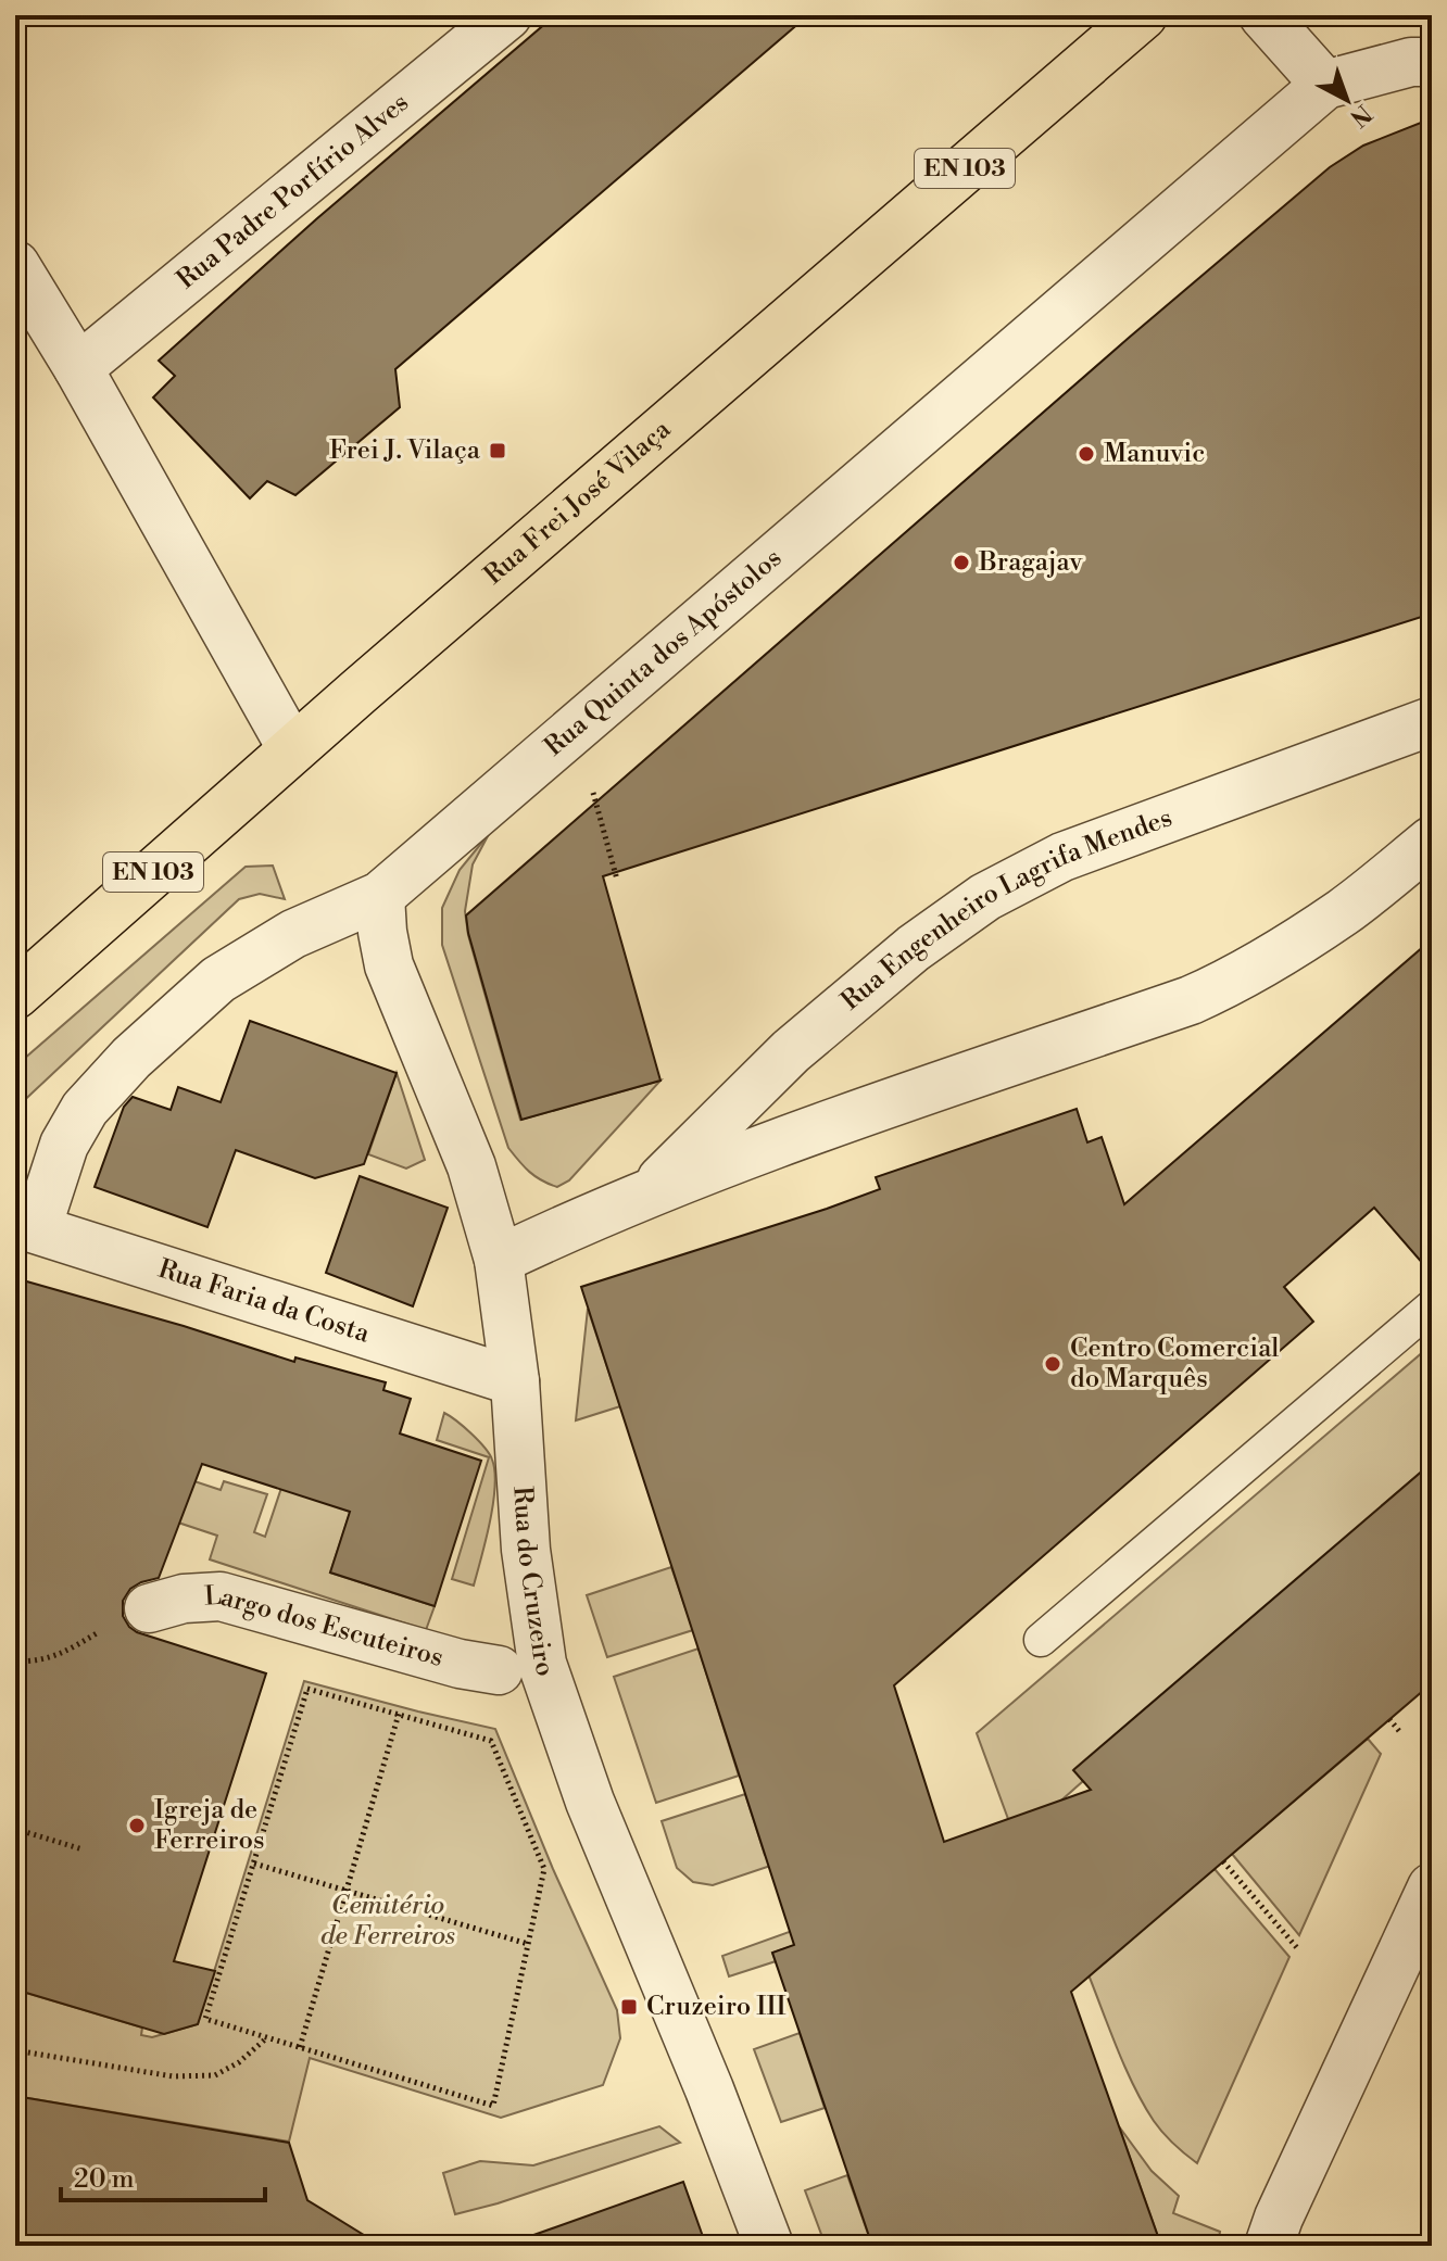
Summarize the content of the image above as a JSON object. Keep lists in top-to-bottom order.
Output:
{
  "streets": {
    "main road": ["EN 103", "Rua Frei José Vilaça"],
    "street": [
      "Rua Padre Porfírio Alves",
      "Rua Quinta dos Apóstolos",
      "Rua Engenheiro Lagrifa Mendes",
      "Rua Faria da Costa",
      "Rua do Cruzeiro",
      "Largo dos Escuteiros"
    ]
  },
  "crossings": [
    ["Rua Quinta dos Apóstolos", "Rua Faria da Costa"],
    ["Rua Quinta dos Apóstolos", "Rua do Cruzeiro"],
    ["Rua Engenheiro Lagrifa Mendes", "Rua do Cruzeiro"],
    ["Rua Faria da Costa", "Rua do Cruzeiro"]
  ],
  "parks": ["Cemitério de Ferreiros"],
  "places": {
    "transit": ["Frei J. Vilaça", "Cruzeiro III"],
    "other": [
      "Manuvic",
      "Bragajav",
      "Centro Comercial do Marquês",
      "Igreja de Ferreiros"
    ]
  },
  "scale_bar": "20 m",
  "north": "bottom right"
}
